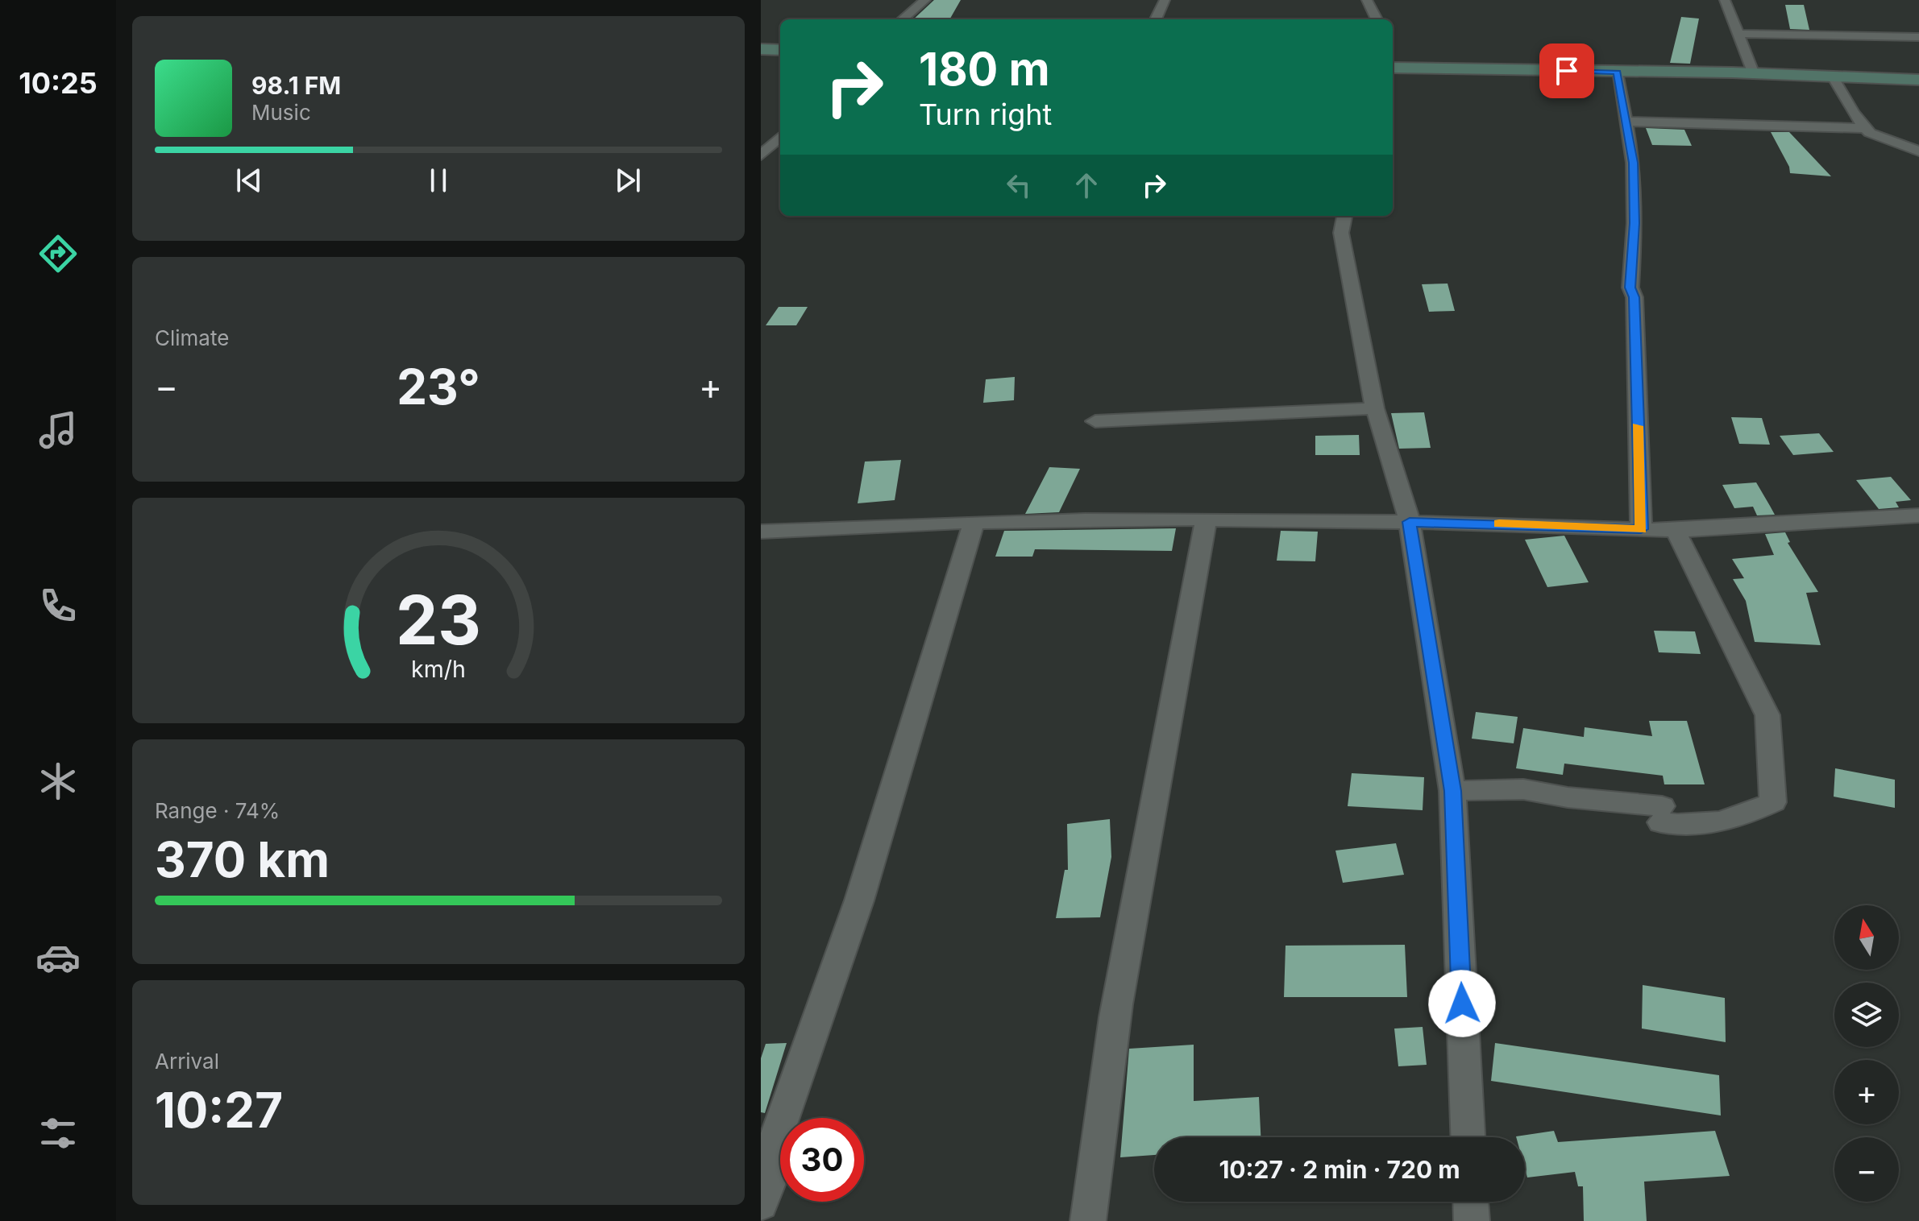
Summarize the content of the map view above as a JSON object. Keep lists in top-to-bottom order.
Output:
{
  "north": "top",
  "page": {
    "tabs": "10:25",
    "turn": ["180 m", "Turn right"],
    "song": ["98.1 FM", "Music"],
    "tile": [
      "Climate",
      ["Range · 74%", "370 km"],
      ["Arrival", "10:27"]
    ],
    "heat": ["−", "23°", "+"],
    "map_buttons": ["+", "−"],
    "limit": "30",
    "trip": "10:27 · 2 min · 720 m",
    "gauge": ["23", "km/h"]
  }
}
